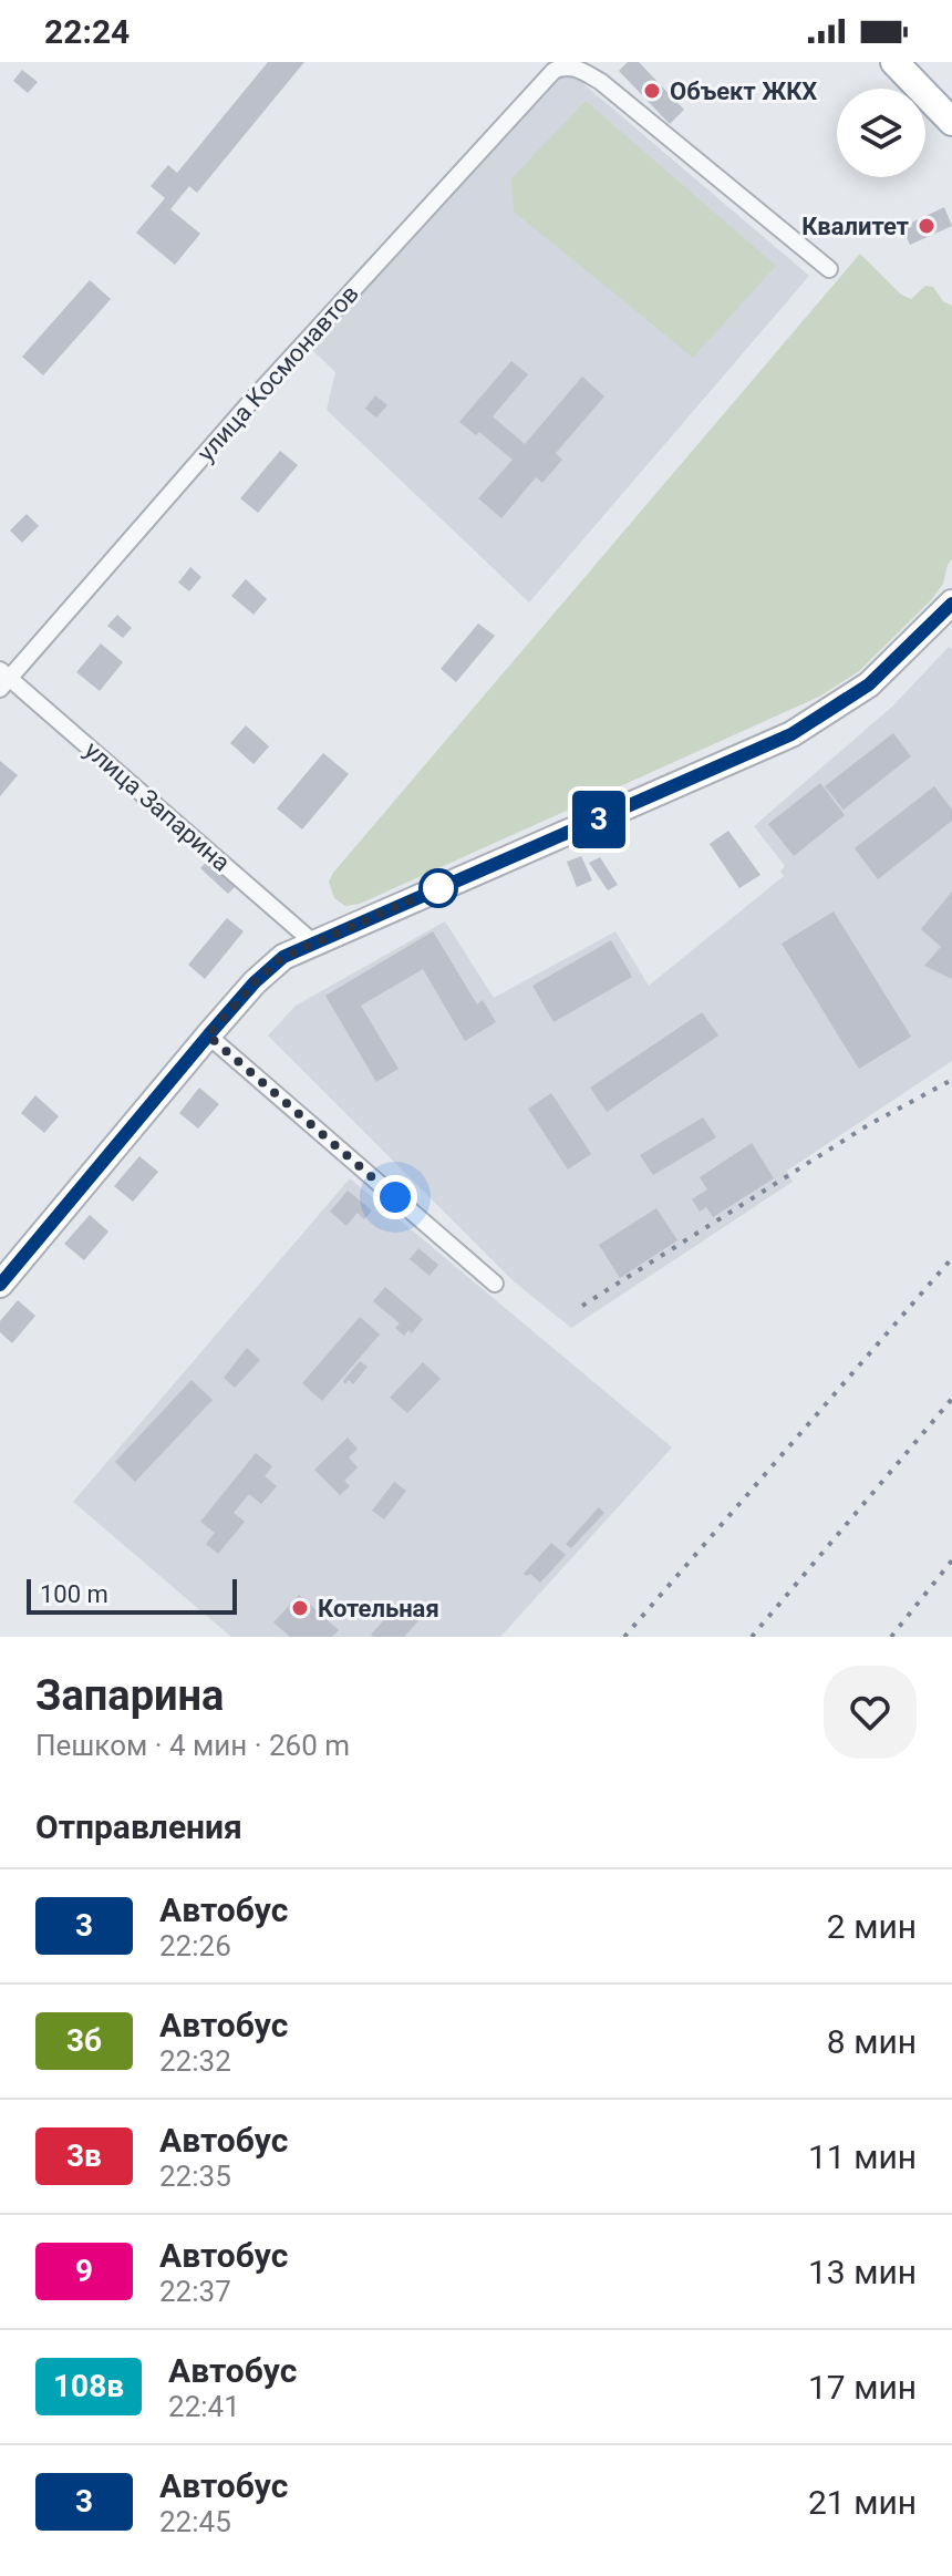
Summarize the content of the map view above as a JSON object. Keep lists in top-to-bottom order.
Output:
{
  "streets": {
    "street": ["улица Космонавтов", "улица Запарина"]
  },
  "crossings": [
    ["улица Космонавтов", "улица Запарина"]
  ],
  "places": ["Объект ЖКХ", "Квалитет", "Котельная"],
  "lines": ["bus line 3"],
  "scale_bar": "100 m",
  "page": {
    "status": "22:24",
    "on_map": "3",
    "scale": "100 m",
    "heading": [
      ["Запарина", "Пешком · 4 мин · 260 m"],
      "Отправления"
    ],
    "list": [
      {
        "mark": "3",
        "name": "Автобус",
        "note": "22:26",
        "value": "2 мин"
      },
      {
        "mark": "3б",
        "name": "Автобус",
        "note": "22:32",
        "value": "8 мин"
      },
      {
        "mark": "3в",
        "name": "Автобус",
        "note": "22:35",
        "value": "11 мин"
      },
      {
        "mark": "9",
        "name": "Автобус",
        "note": "22:37",
        "value": "13 мин"
      },
      {
        "mark": "108в",
        "name": "Автобус",
        "note": "22:41",
        "value": "17 мин"
      },
      {
        "mark": "3",
        "name": "Автобус",
        "note": "22:45",
        "value": "21 мин"
      }
    ]
  }
}
